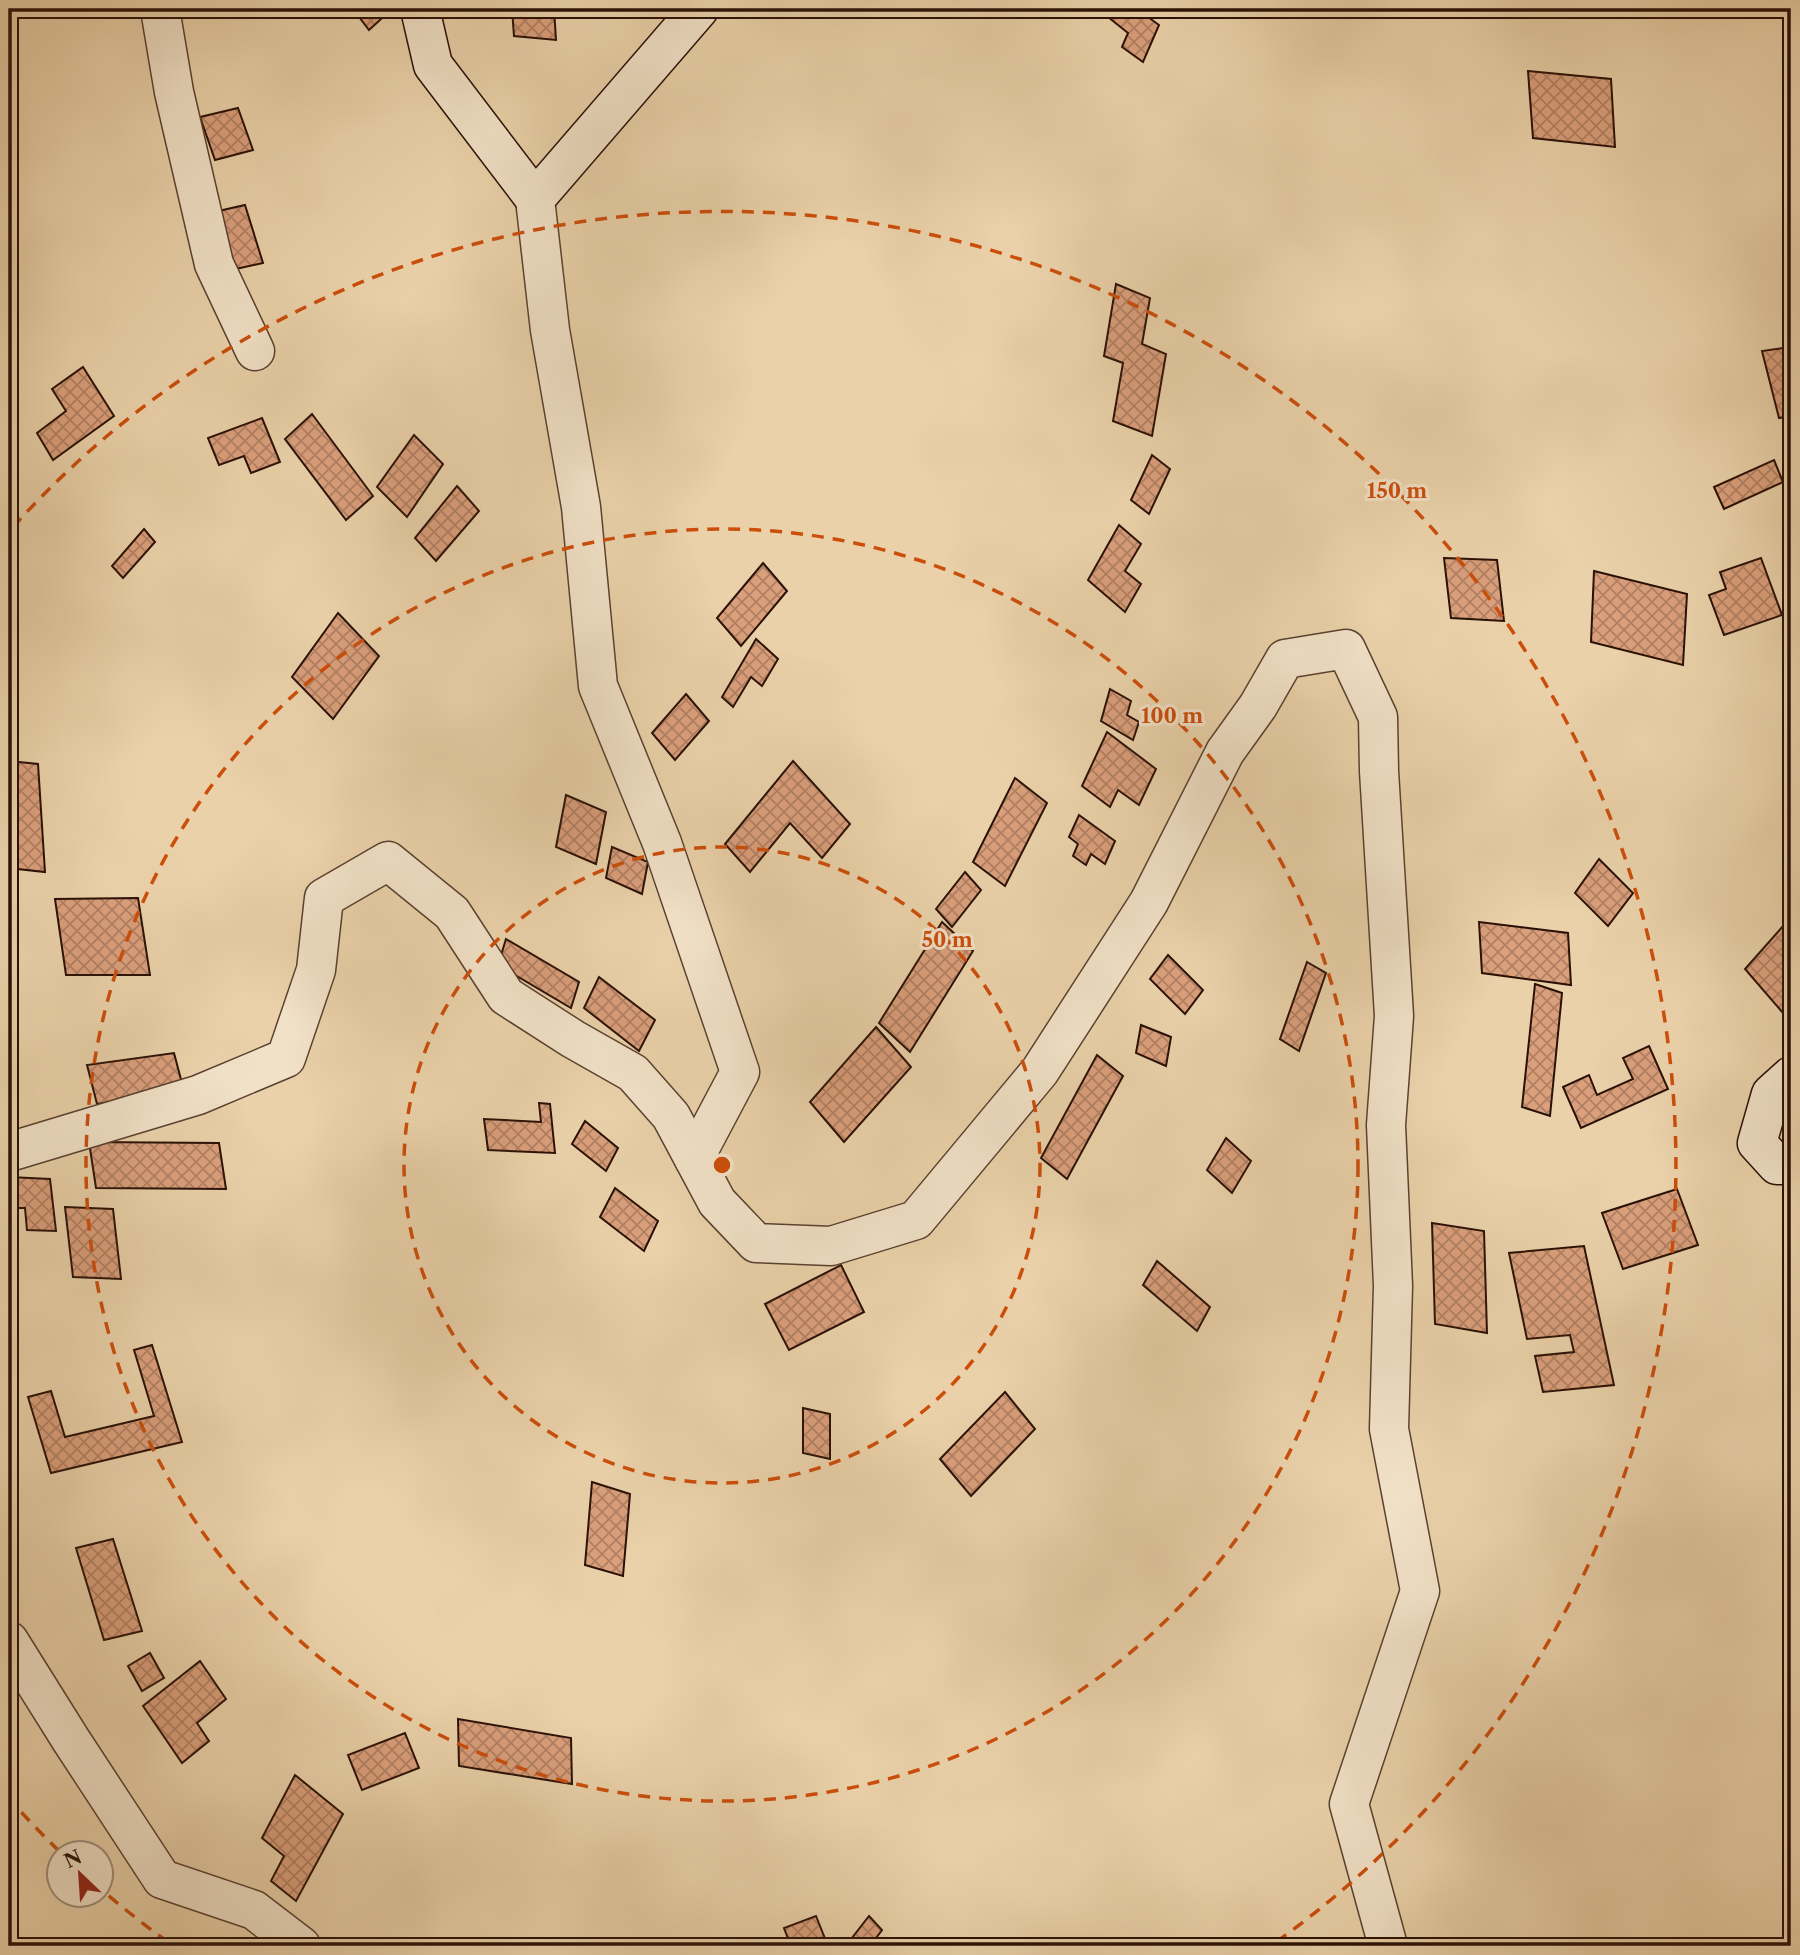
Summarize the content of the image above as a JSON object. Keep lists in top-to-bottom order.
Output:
{
  "north": "top left",
  "rings": ["150 m", "100 m", "50 m"]
}
